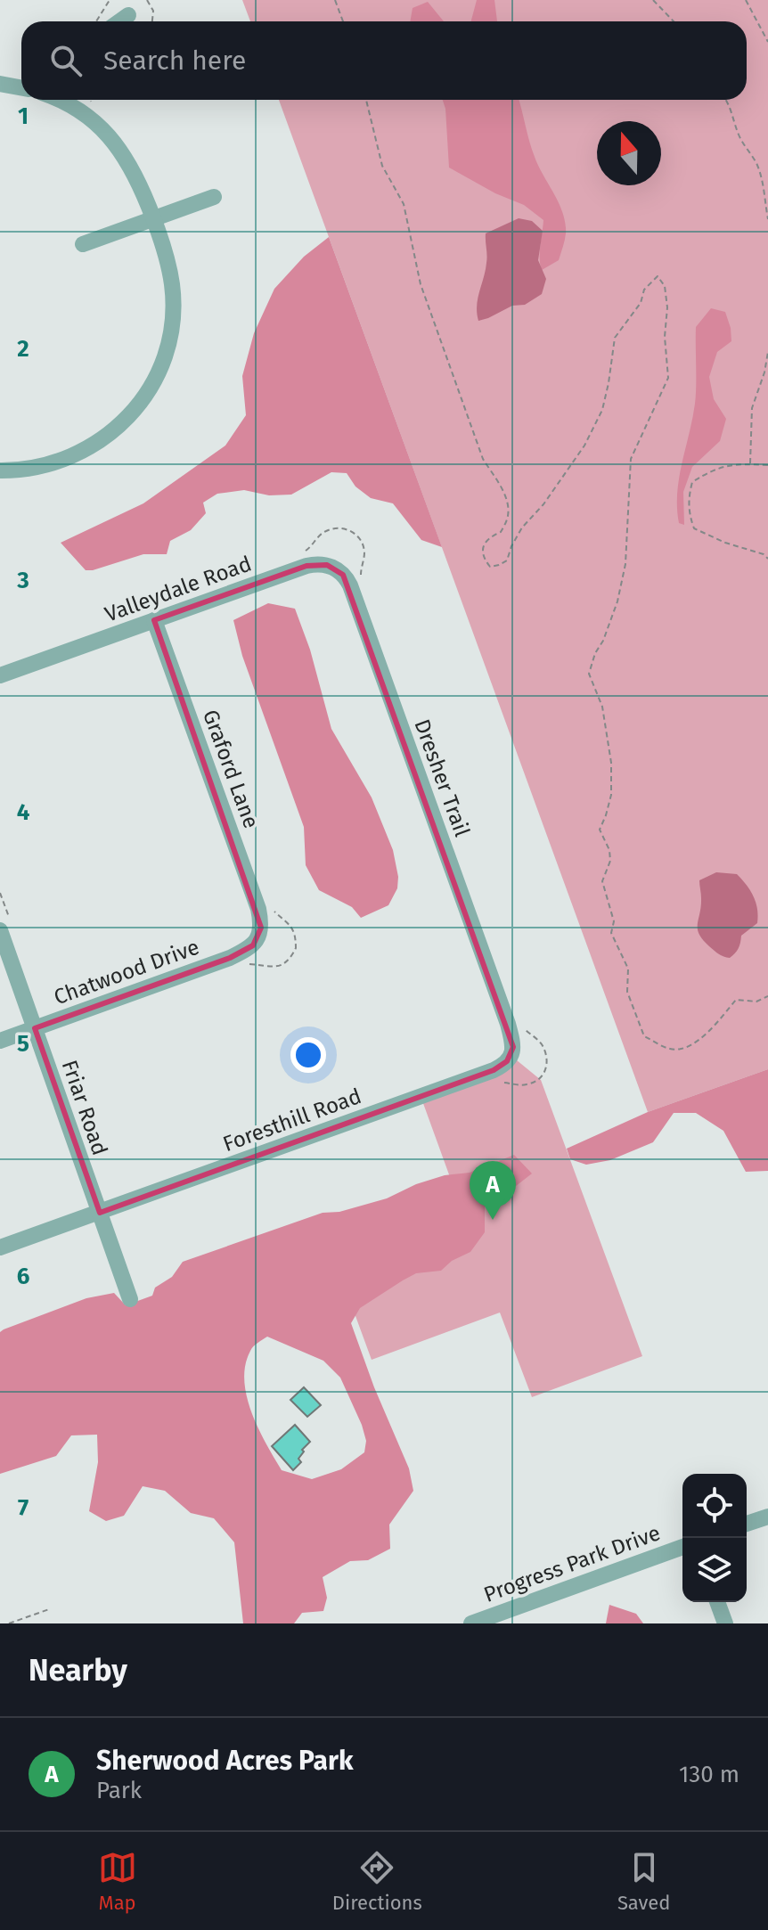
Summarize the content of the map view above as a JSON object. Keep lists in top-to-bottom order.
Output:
{
  "streets": {
    "street": [
      "Valleydale Road",
      "Graford Lane",
      "Dresher Trail",
      "Chatwood Drive",
      "Friar Road",
      "Foresthill Road",
      "Progress Park Drive"
    ]
  },
  "crossings": [
    ["Valleydale Road", "Graford Lane"],
    ["Valleydale Road", "Dresher Trail"],
    ["Graford Lane", "Chatwood Drive"],
    ["Dresher Trail", "Foresthill Road"],
    ["Chatwood Drive", "Friar Road"],
    ["Friar Road", "Foresthill Road"]
  ],
  "north": "top",
  "page": {
    "search": "Search here",
    "pins": "A",
    "heading": "Nearby",
    "list": [
      {
        "mark": "A",
        "name": "Sherwood Acres Park",
        "note": "Park",
        "value": "130 m"
      }
    ],
    "nav": ["Map", "Directions", "Saved"]
  },
  "grid": {
    "rows": [
      "1",
      "2",
      "3",
      "4",
      "5",
      "6",
      "7"
    ]
  }
}
